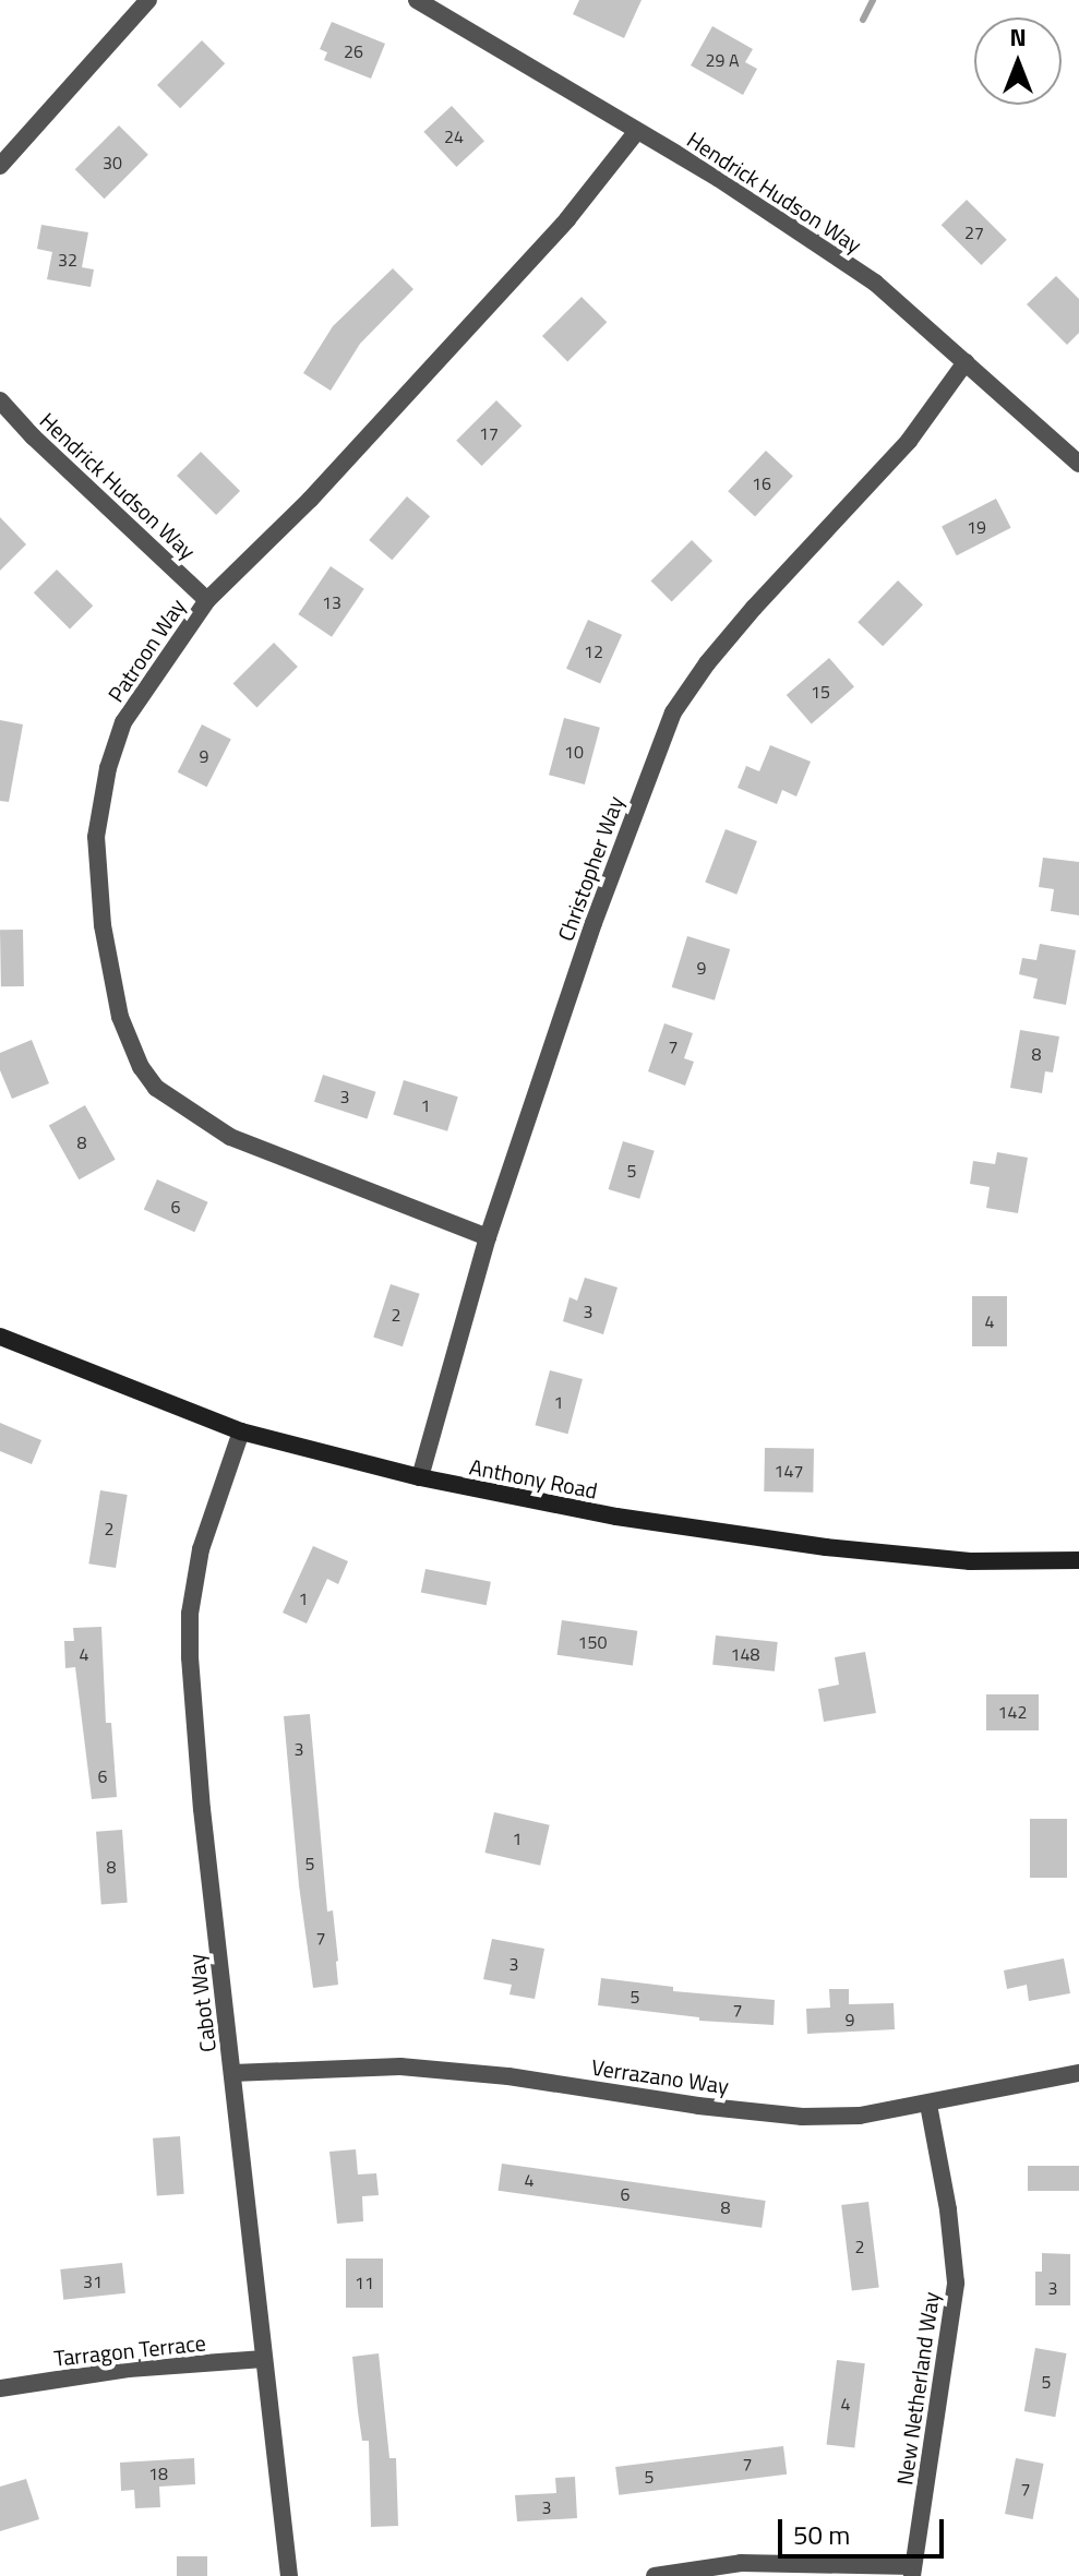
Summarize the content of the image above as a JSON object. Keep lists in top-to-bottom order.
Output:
{
  "streets": {
    "street": [
      "Hendrick Hudson Way",
      "Patroon Way",
      "Christopher Way",
      "Anthony Road",
      "Cabot Way",
      "Verrazano Way",
      "Tarragon Terrace",
      "New Netherland Way"
    ]
  },
  "crossings": [
    ["Hendrick Hudson Way", "Patroon Way"],
    ["Hendrick Hudson Way", "Christopher Way"],
    ["Patroon Way", "Christopher Way"],
    ["Christopher Way", "Anthony Road"],
    ["Anthony Road", "Cabot Way"],
    ["Cabot Way", "Verrazano Way"],
    ["Cabot Way", "Tarragon Terrace"],
    ["Verrazano Way", "New Netherland Way"]
  ],
  "house_numbers": [
    "26",
    "29 A",
    "24",
    "30",
    "27",
    "32",
    "17",
    "16",
    "19",
    "13",
    "12",
    "15",
    "10",
    "9",
    "9",
    "7",
    "8",
    "3",
    "1",
    "8",
    "5",
    "6",
    "3",
    "2",
    "4",
    "1",
    "147",
    "2",
    "1",
    "150",
    "4",
    "148",
    "142",
    "3",
    "6",
    "1",
    "5",
    "8",
    "7",
    "3",
    "5",
    "7",
    "9",
    "4",
    "6",
    "8",
    "2",
    "31",
    "11",
    "3",
    "5",
    "4",
    "7",
    "18",
    "5",
    "7",
    "3"
  ],
  "scale_bar": "50 m",
  "north": "top"
}
